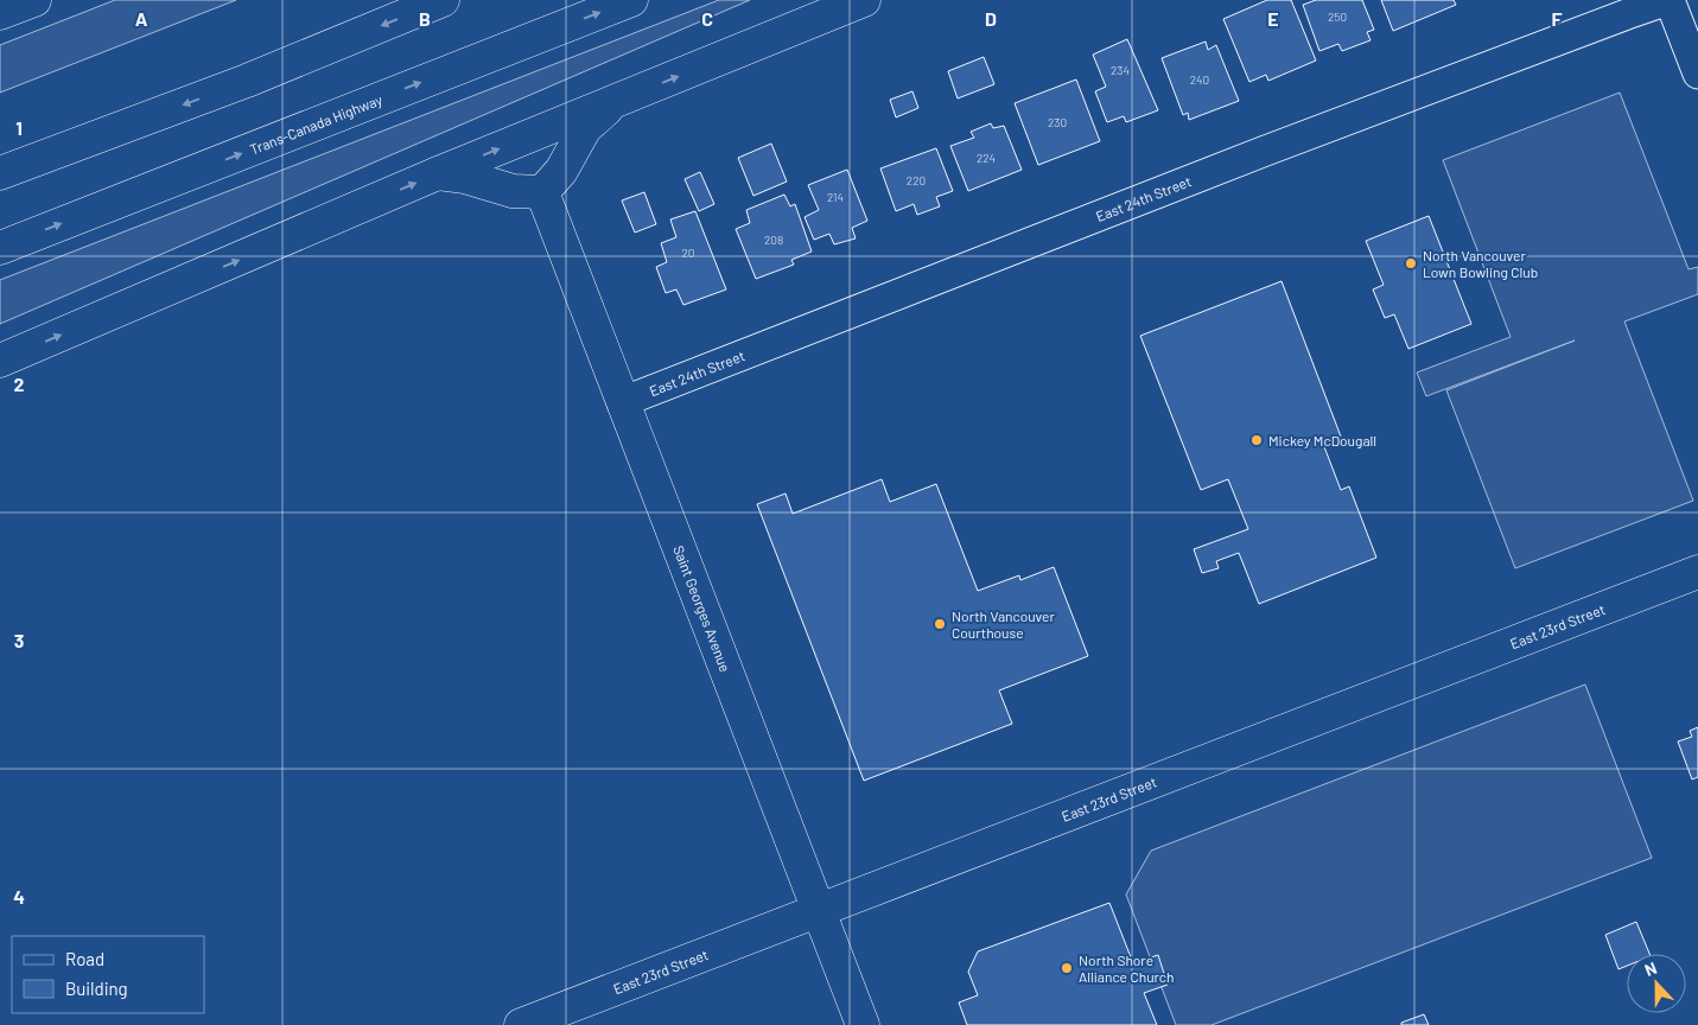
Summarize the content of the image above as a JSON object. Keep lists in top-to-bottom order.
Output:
{
  "streets": {
    "main road": ["Trans-Canada Highway", "Saint Georges Avenue", "East 23rd Street"],
    "street": ["East 24th Street"]
  },
  "crossings": [
    ["East 24th Street", "Saint Georges Avenue"],
    ["Saint Georges Avenue", "East 23rd Street"]
  ],
  "places": [
    "North Vancouver Lown Bowling Club",
    "Mickey McDougall",
    "North Vancouver Courthouse",
    "North Shore Alliance Church"
  ],
  "house_numbers": [
    "250",
    "234",
    "240",
    "230",
    "224",
    "220",
    "214",
    "208",
    "20"
  ],
  "legend": ["Road", "Building"],
  "north": "top",
  "grid": {
    "columns": [
      "A",
      "B",
      "C",
      "D",
      "E",
      "F"
    ],
    "rows": [
      "1",
      "2",
      "3",
      "4"
    ]
  }
}
